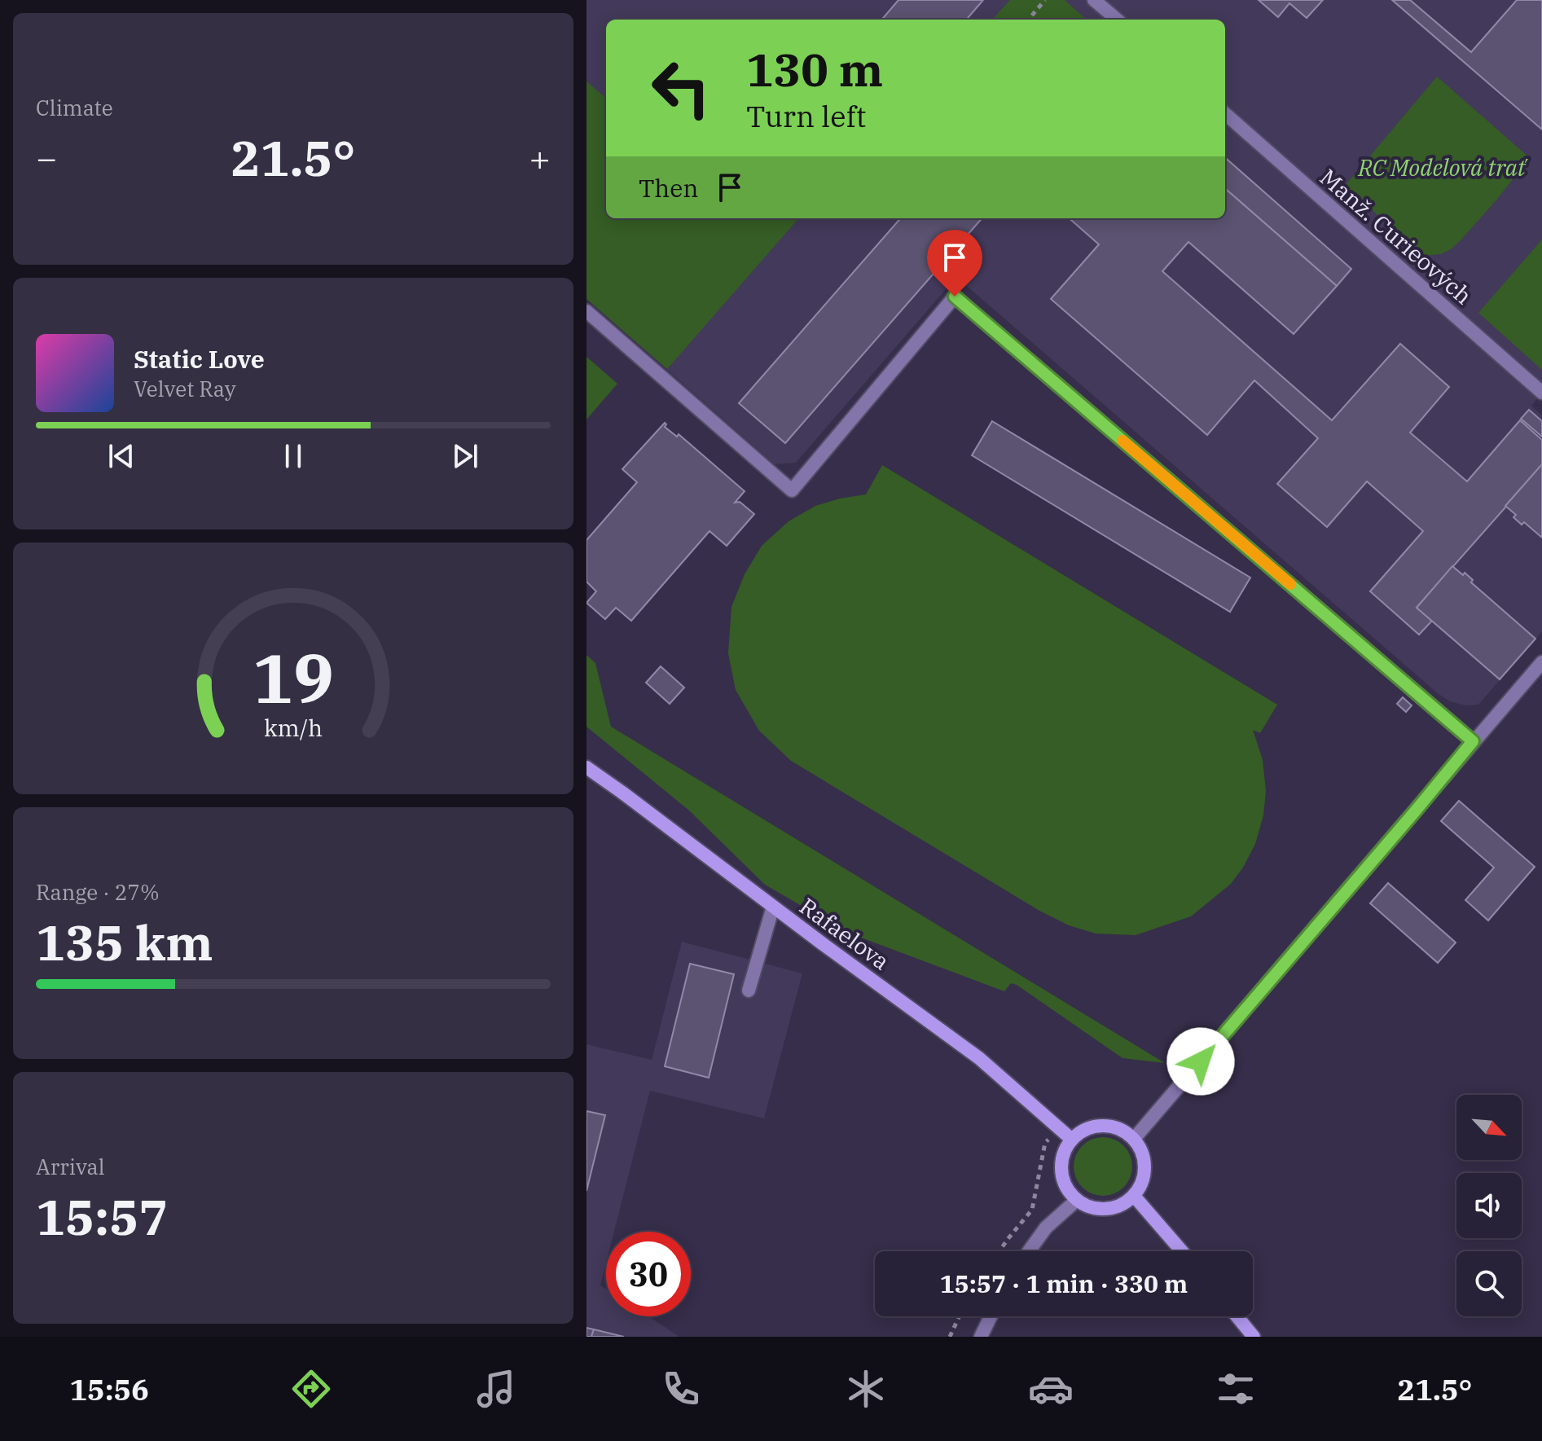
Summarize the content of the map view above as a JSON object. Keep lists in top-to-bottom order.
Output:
{
  "streets": {
    "main road": ["Rafaelova"],
    "street": ["Manž. Curieových"]
  },
  "parks": ["RC Modelová trať"],
  "north": "bottom right",
  "page": {
    "tile": [
      "Climate",
      ["Range · 27%", "135 km"],
      ["Arrival", "15:57"]
    ],
    "turn": ["130 m", "Turn left"],
    "heat": ["−", "21.5°", "+"],
    "then": "Then",
    "song": ["Static Love", "Velvet Ray"],
    "limit": "30",
    "trip": "15:57 · 1 min · 330 m",
    "tabs": ["15:56", "21.5°"],
    "gauge": ["19", "km/h"]
  }
}
